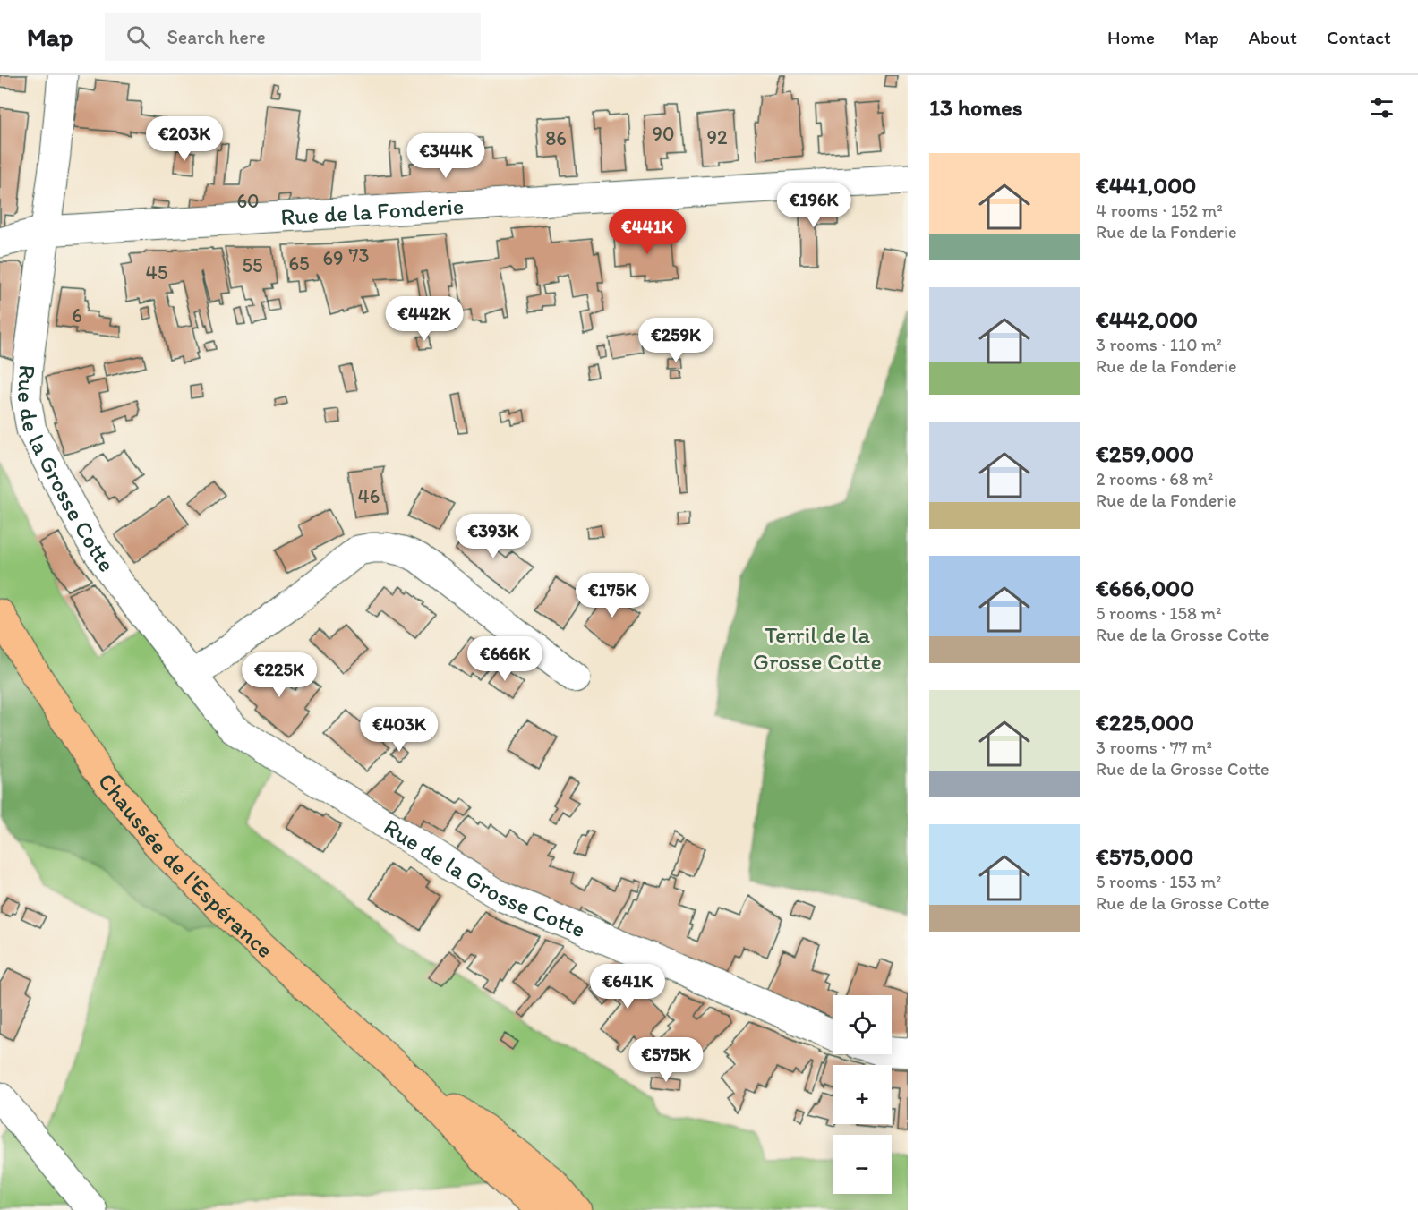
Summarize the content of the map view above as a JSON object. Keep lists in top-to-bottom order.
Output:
{
  "streets": {
    "main road": ["Chaussée de l'Espérance"],
    "street": ["Rue de la Fonderie", "Rue de la Grosse Cotte"]
  },
  "crossings": [
    ["Rue de la Fonderie", "Rue de la Grosse Cotte"]
  ],
  "parks": ["Terril de la Grosse Cotte"],
  "house_numbers": [
    "90",
    "92",
    "86",
    "60",
    "73",
    "69",
    "65",
    "55",
    "45",
    "6",
    "46"
  ],
  "page": {
    "header": "Map",
    "search": "Search here",
    "nav": [
      "Home",
      "Map",
      "About",
      "Contact"
    ],
    "heading": "13 homes",
    "price": [
      "€203K",
      "€344K",
      "€196K",
      "€441K",
      "€442K",
      "€259K",
      "€393K",
      "€175K",
      "€666K",
      "€225K",
      "€403K",
      "€641K",
      "€575K"
    ],
    "list": [
      {
        "name": "€441,000",
        "note": "4 rooms · 152 m² · Rue de la Fonderie"
      },
      {
        "name": "€442,000",
        "note": "3 rooms · 110 m² · Rue de la Fonderie"
      },
      {
        "name": "€259,000",
        "note": "2 rooms · 68 m² · Rue de la Fonderie"
      },
      {
        "name": "€666,000",
        "note": "5 rooms · 158 m² · Rue de la Grosse Cotte"
      },
      {
        "name": "€225,000",
        "note": "3 rooms · 77 m² · Rue de la Grosse Cotte"
      },
      {
        "name": "€575,000",
        "note": "5 rooms · 153 m² · Rue de la Grosse Cotte"
      }
    ],
    "map_buttons": ["+", "−"]
  }
}
